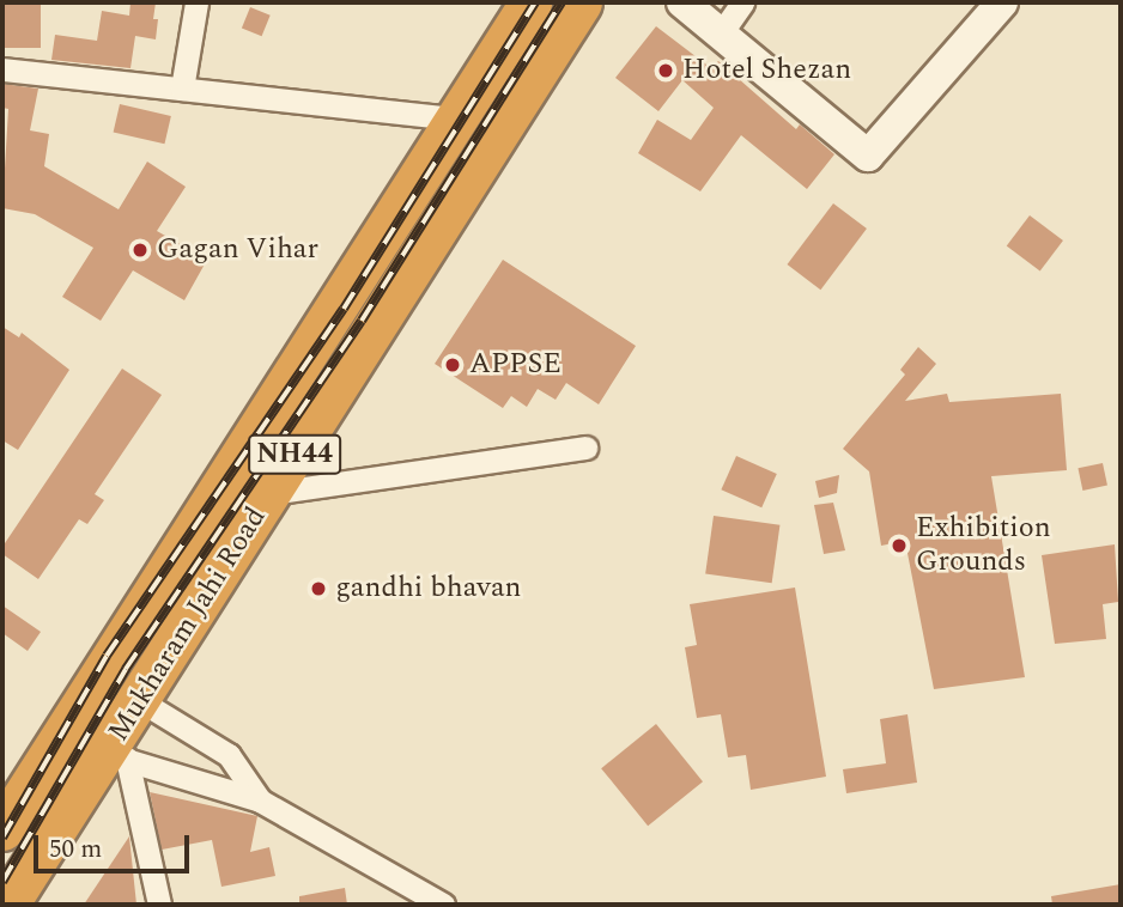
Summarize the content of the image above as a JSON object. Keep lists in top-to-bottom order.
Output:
{
  "streets": {
    "highway": ["NH44", "Mukharam Jahi Road"]
  },
  "places": [
    "Hotel Shezan",
    "Gagan Vihar",
    "APPSE",
    "Exhibition Grounds",
    "gandhi bhavan"
  ],
  "scale_bar": "50 m"
}
